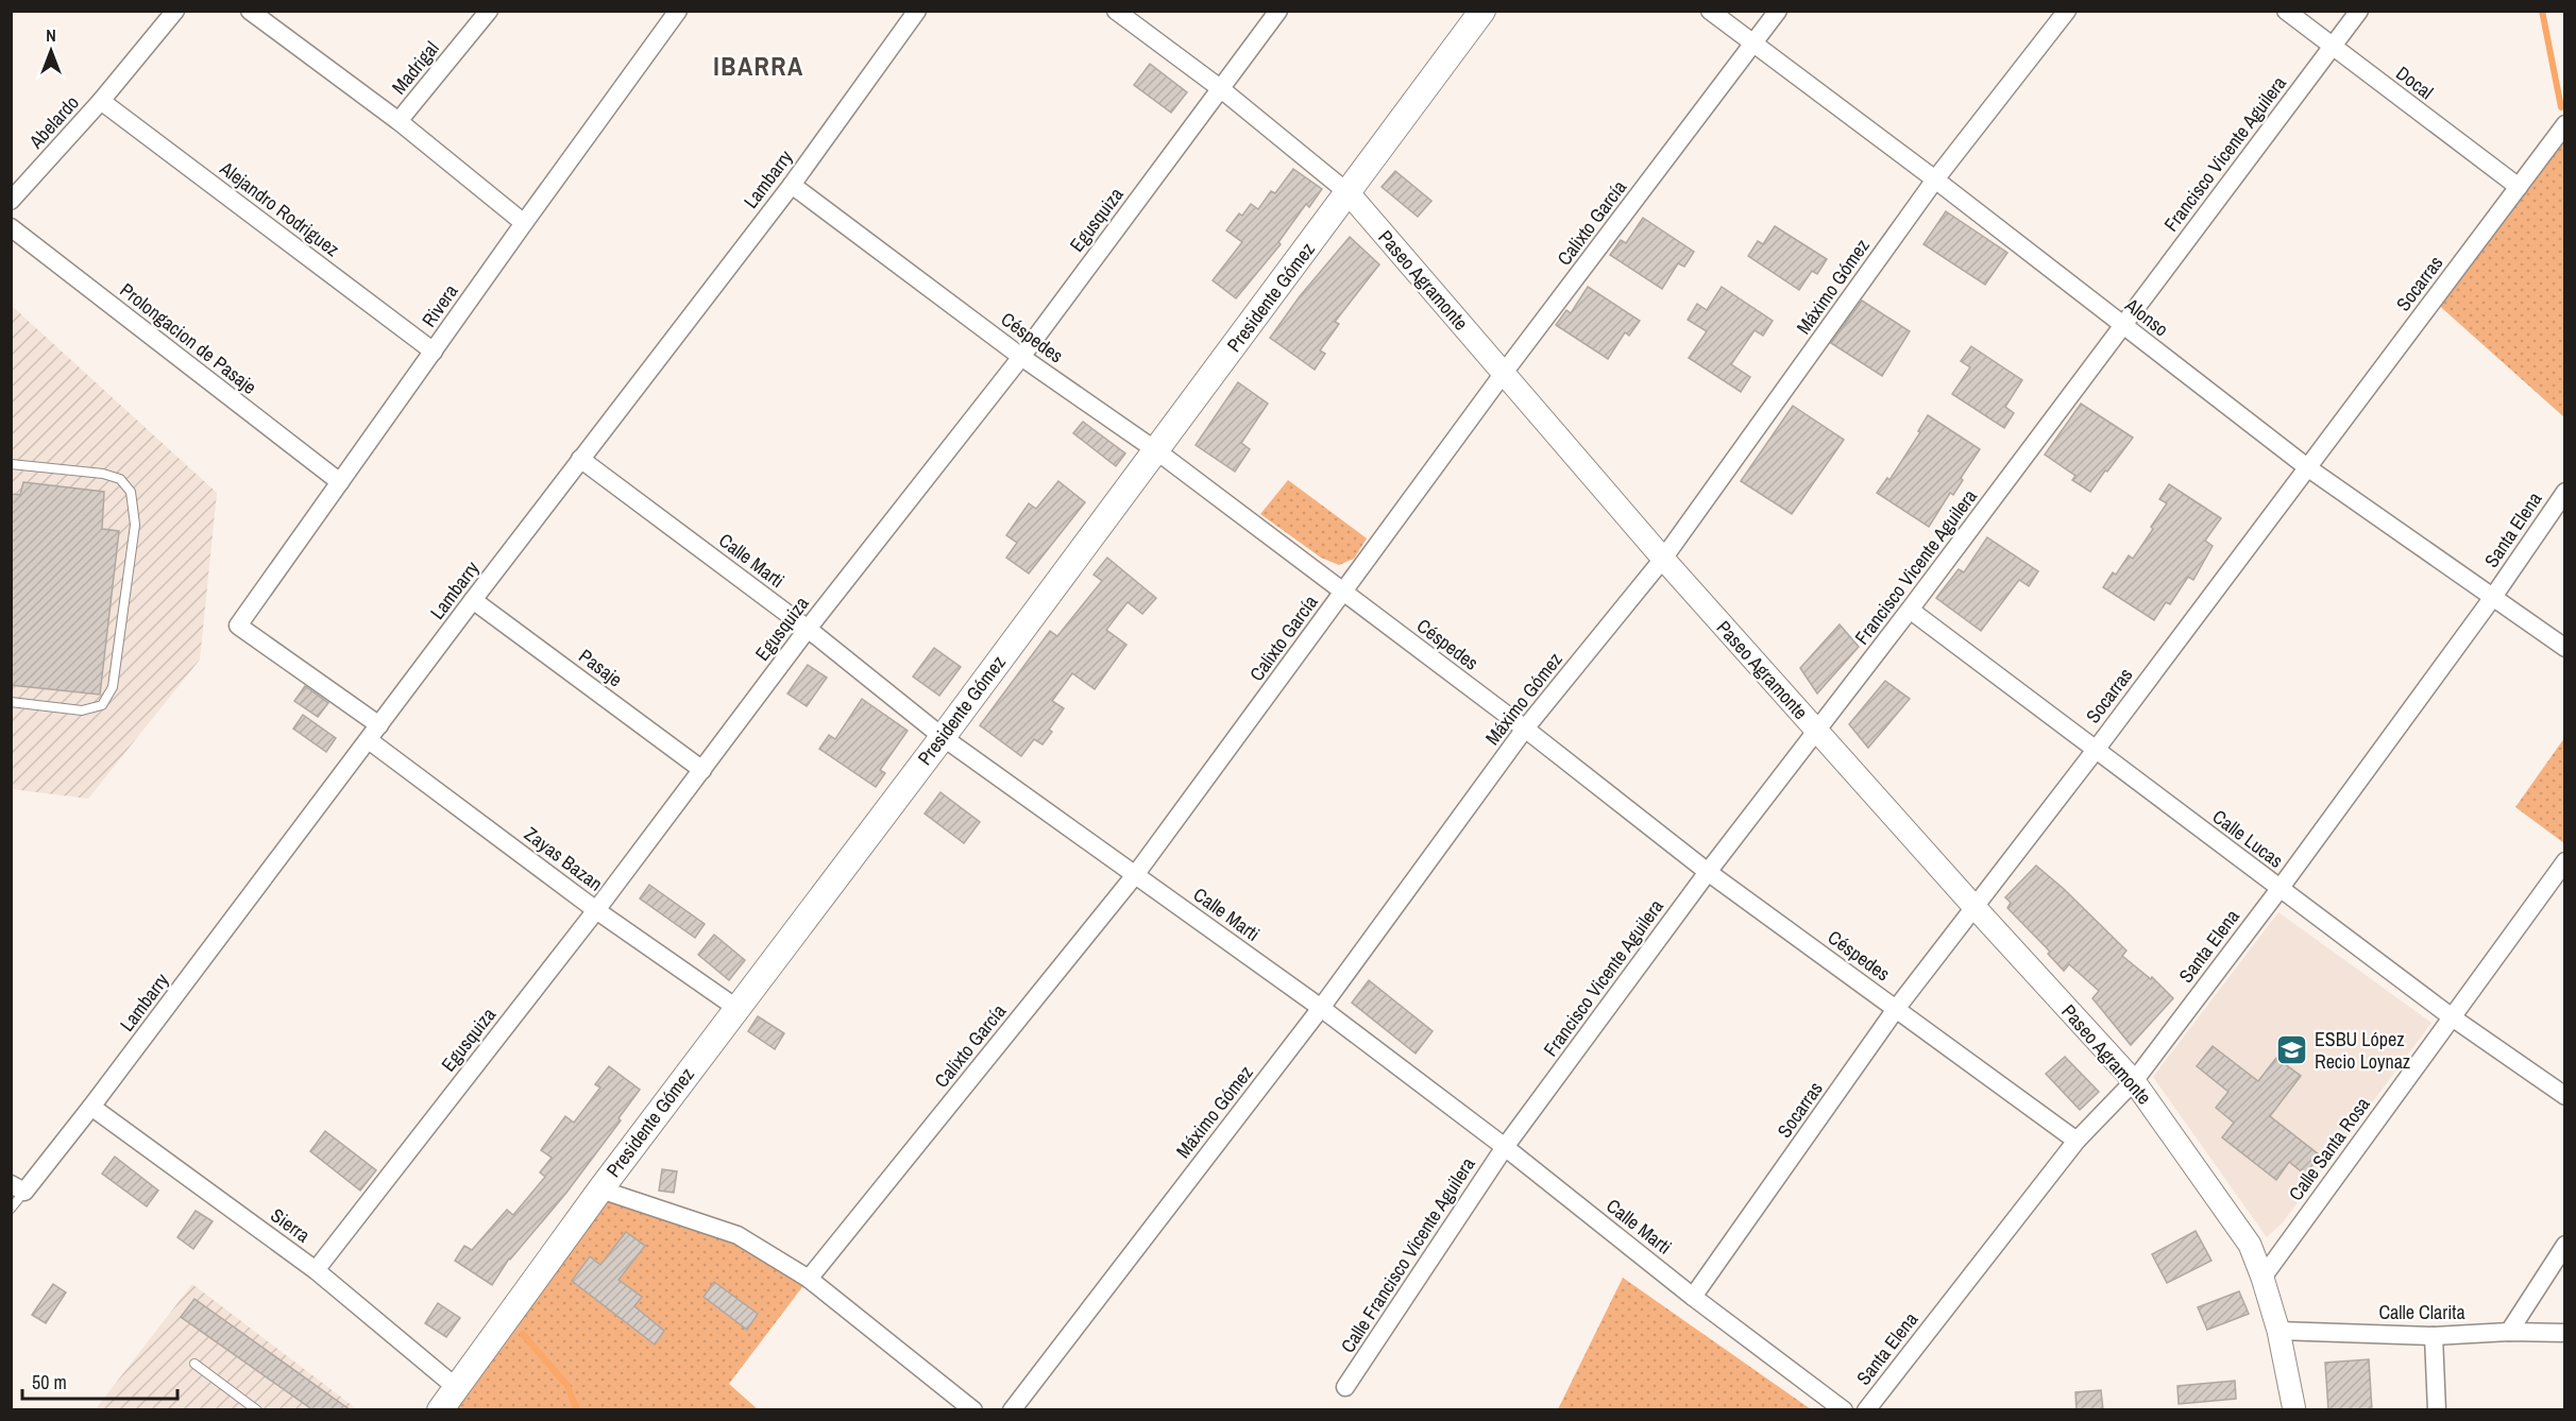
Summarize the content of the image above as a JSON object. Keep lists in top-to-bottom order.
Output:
{
  "streets": {
    "main road": ["Presidente Gómez"],
    "street": [
      "Madrigal",
      "Docal",
      "Abelardo",
      "Francisco Vicente Aguilera",
      "Lambarry",
      "Alejandro Rodriguez",
      "Egusquiza",
      "Calixto García",
      "Paseo Agramonte",
      "Socarras",
      "Máximo Gómez",
      "Rivera",
      "Alonso",
      "Céspedes",
      "Prolongacion de Pasaje",
      "Santa Elena",
      "Calle Marti",
      "Pasaje",
      "Calle Lucas",
      "Zayas Bazan",
      "Calle Santa Rosa",
      "Sierra",
      "Calle Francisco Vicente Aguilera",
      "Calle Clarita"
    ]
  },
  "crossings": [
    ["Docal", "Francisco Vicente Aguilera"],
    ["Docal", "Socarras"],
    ["Abelardo", "Alejandro Rodriguez"],
    ["Francisco Vicente Aguilera", "Paseo Agramonte"],
    ["Francisco Vicente Aguilera", "Alonso"],
    ["Francisco Vicente Aguilera", "Céspedes"],
    ["Francisco Vicente Aguilera", "Calle Marti"],
    ["Francisco Vicente Aguilera", "Calle Lucas"],
    ["Francisco Vicente Aguilera", "Calle Francisco Vicente Aguilera"],
    ["Lambarry", "Céspedes"],
    ["Lambarry", "Calle Marti"],
    ["Lambarry", "Pasaje"],
    ["Lambarry", "Zayas Bazan"],
    ["Lambarry", "Sierra"],
    ["Alejandro Rodriguez", "Rivera"],
    ["Egusquiza", "Paseo Agramonte"],
    ["Egusquiza", "Céspedes"],
    ["Egusquiza", "Calle Marti"],
    ["Egusquiza", "Pasaje"],
    ["Egusquiza", "Zayas Bazan"],
    ["Egusquiza", "Sierra"],
    ["Calixto García", "Paseo Agramonte"],
    ["Calixto García", "Alonso"],
    ["Calixto García", "Céspedes"],
    ["Calixto García", "Calle Marti"],
    ["Paseo Agramonte", "Socarras"],
    ["Paseo Agramonte", "Máximo Gómez"],
    ["Paseo Agramonte", "Presidente Gómez"],
    ["Paseo Agramonte", "Santa Elena"],
    ["Paseo Agramonte", "Calle Santa Rosa"],
    ["Paseo Agramonte", "Calle Clarita"],
    ["Socarras", "Alonso"],
    ["Socarras", "Céspedes"],
    ["Socarras", "Calle Marti"],
    ["Socarras", "Calle Lucas"],
    ["Máximo Gómez", "Alonso"],
    ["Máximo Gómez", "Céspedes"],
    ["Máximo Gómez", "Calle Marti"],
    ["Presidente Gómez", "Céspedes"],
    ["Presidente Gómez", "Calle Marti"],
    ["Presidente Gómez", "Zayas Bazan"],
    ["Presidente Gómez", "Sierra"],
    ["Rivera", "Prolongacion de Pasaje"],
    ["Rivera", "Zayas Bazan"],
    ["Alonso", "Santa Elena"],
    ["Céspedes", "Santa Elena"],
    ["Santa Elena", "Calle Lucas"],
    ["Calle Marti", "Calle Francisco Vicente Aguilera"],
    ["Calle Lucas", "Calle Santa Rosa"]
  ],
  "districts": ["IBARRA"],
  "places": {
    "school or university": ["ESBU López Recio Loynaz"]
  },
  "scale_bar": "50 m",
  "north": "top"
}
